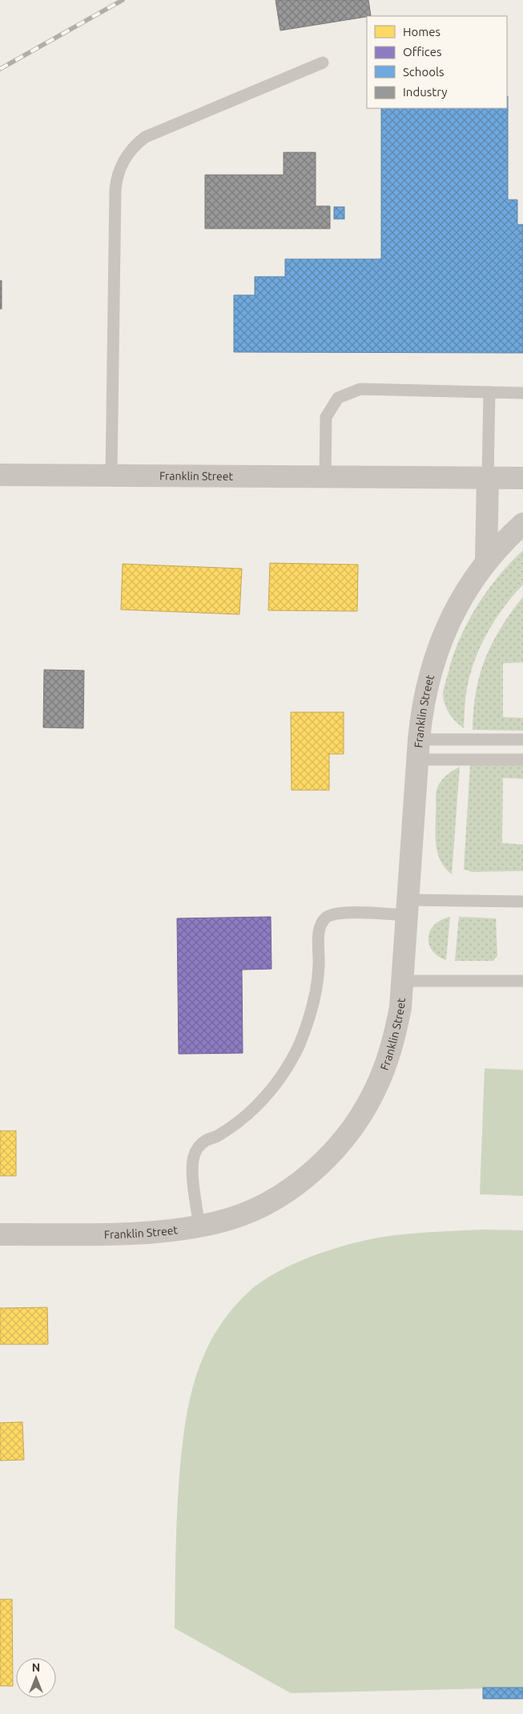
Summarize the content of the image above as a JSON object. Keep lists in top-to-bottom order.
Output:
{
  "streets": {
    "street": ["Franklin Street"]
  },
  "legend": [
    "Homes",
    "Offices",
    "Schools",
    "Industry"
  ],
  "north": "top"
}
